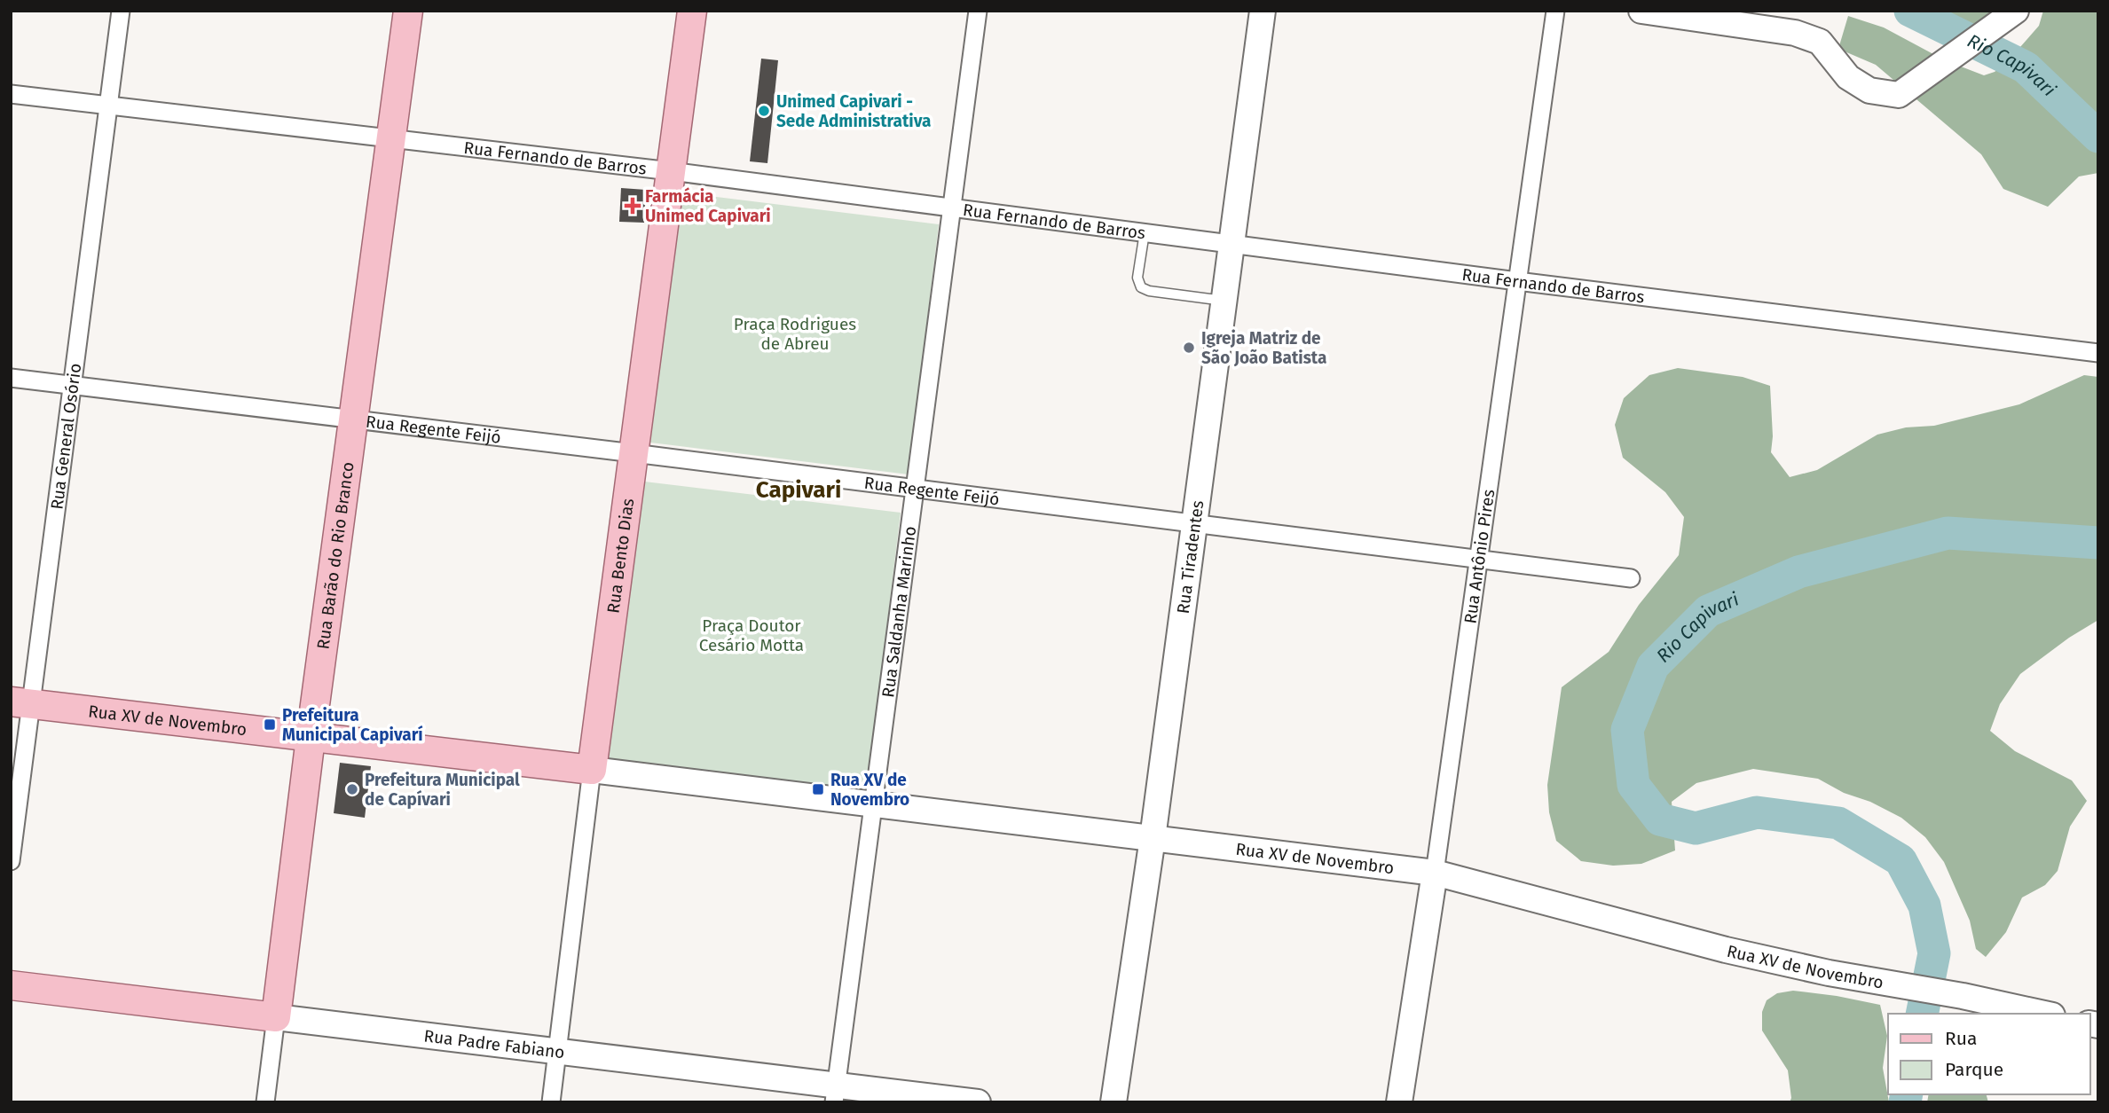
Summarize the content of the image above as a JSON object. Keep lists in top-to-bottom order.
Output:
{
  "streets": {
    "main road": [
      "Rua Barão do Rio Branco",
      "Rua Bento Dias",
      "Rua Tiradentes",
      "Rua Antônio Pires",
      "Rua XV de Novembro",
      "Rua Padre Fabiano"
    ],
    "street": [
      "Rua Fernando de Barros",
      "Rua Regente Feijó",
      "Rua General Osório",
      "Rua Saldanha Marinho"
    ]
  },
  "crossings": [
    ["Rua Fernando de Barros", "Rua General Osório"],
    ["Rua Fernando de Barros", "Rua Barão do Rio Branco"],
    ["Rua Fernando de Barros", "Rua Bento Dias"],
    ["Rua Fernando de Barros", "Rua Tiradentes"],
    ["Rua Fernando de Barros", "Rua Antônio Pires"],
    ["Rua Fernando de Barros", "Rua Saldanha Marinho"],
    ["Rua Regente Feijó", "Rua General Osório"],
    ["Rua Regente Feijó", "Rua Barão do Rio Branco"],
    ["Rua Regente Feijó", "Rua Bento Dias"],
    ["Rua Regente Feijó", "Rua Tiradentes"],
    ["Rua Regente Feijó", "Rua Antônio Pires"],
    ["Rua Regente Feijó", "Rua Saldanha Marinho"],
    ["Rua General Osório", "Rua XV de Novembro"],
    ["Rua Barão do Rio Branco", "Rua XV de Novembro"],
    ["Rua Barão do Rio Branco", "Rua Padre Fabiano"],
    ["Rua Bento Dias", "Rua XV de Novembro"],
    ["Rua Bento Dias", "Rua Padre Fabiano"],
    ["Rua Tiradentes", "Rua XV de Novembro"],
    ["Rua Antônio Pires", "Rua XV de Novembro"],
    ["Rua Saldanha Marinho", "Rua XV de Novembro"],
    ["Rua Saldanha Marinho", "Rua Padre Fabiano"]
  ],
  "districts": ["Capivari"],
  "water": ["Rio Capivari"],
  "parks": ["Praça Rodrigues de Abreu", "Praça Doutor Cesário Motta"],
  "places": {
    "other": ["Unimed Capivari - Sede Administrativa", "Igreja Matriz de São João Batista", "Prefeitura Municipal de Capívari"],
    "health": ["Farmácia Unimed Capivari"],
    "transit": ["Prefeitura Municipal Capivarí", "Rua XV de Novembro"]
  },
  "legend": ["Rua", "Parque"]
}
